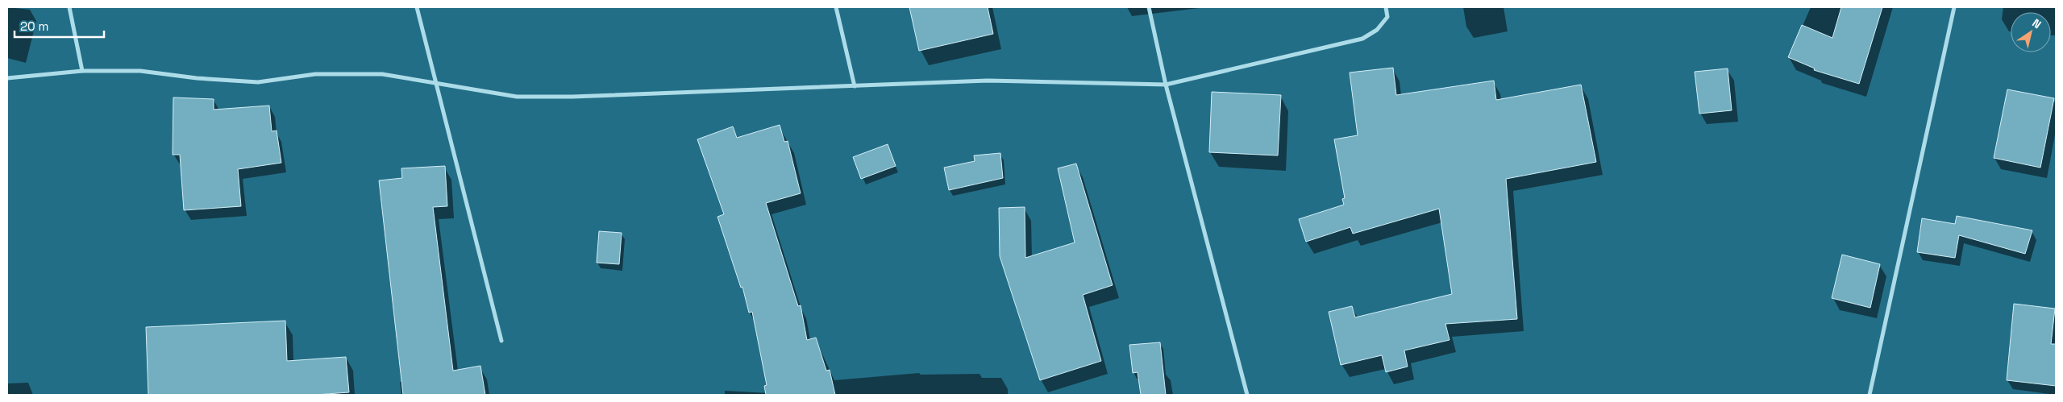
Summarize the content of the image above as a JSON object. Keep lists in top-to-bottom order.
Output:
{
  "scale_bar": "20 m",
  "north": "top right"
}
